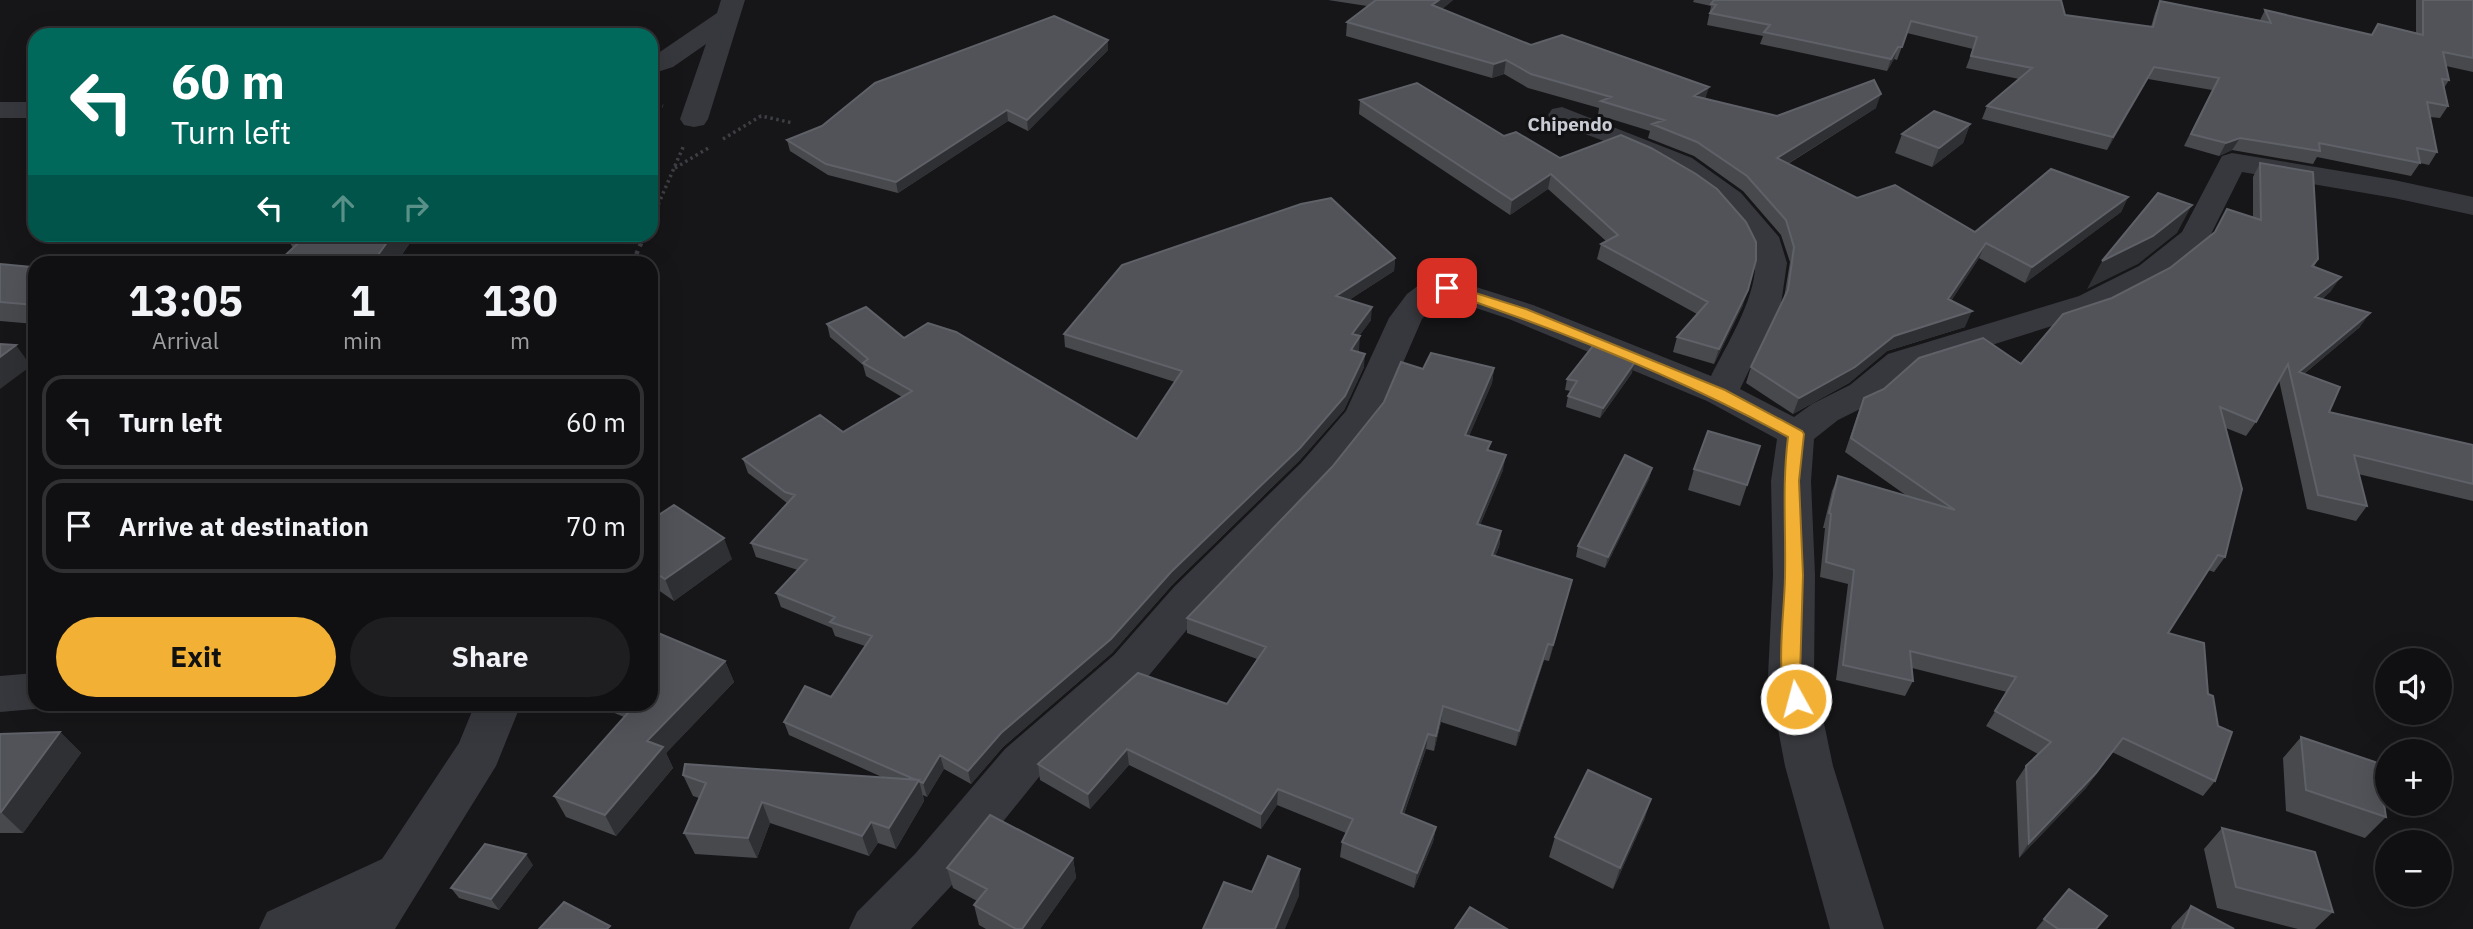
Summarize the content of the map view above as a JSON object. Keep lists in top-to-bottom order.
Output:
{
  "districts": ["Chipendo"],
  "page": {
    "turn": ["60 m", "Turn left"],
    "eta": [
      "13:05",
      "Arrival",
      "1",
      "min",
      "130",
      "m"
    ],
    "list": [
      {
        "name": "Turn left",
        "value": "60 m"
      },
      {
        "name": "Arrive at destination",
        "value": "70 m"
      }
    ],
    "buttons": ["Exit", "Share"],
    "map_buttons": ["+", "−"]
  }
}
